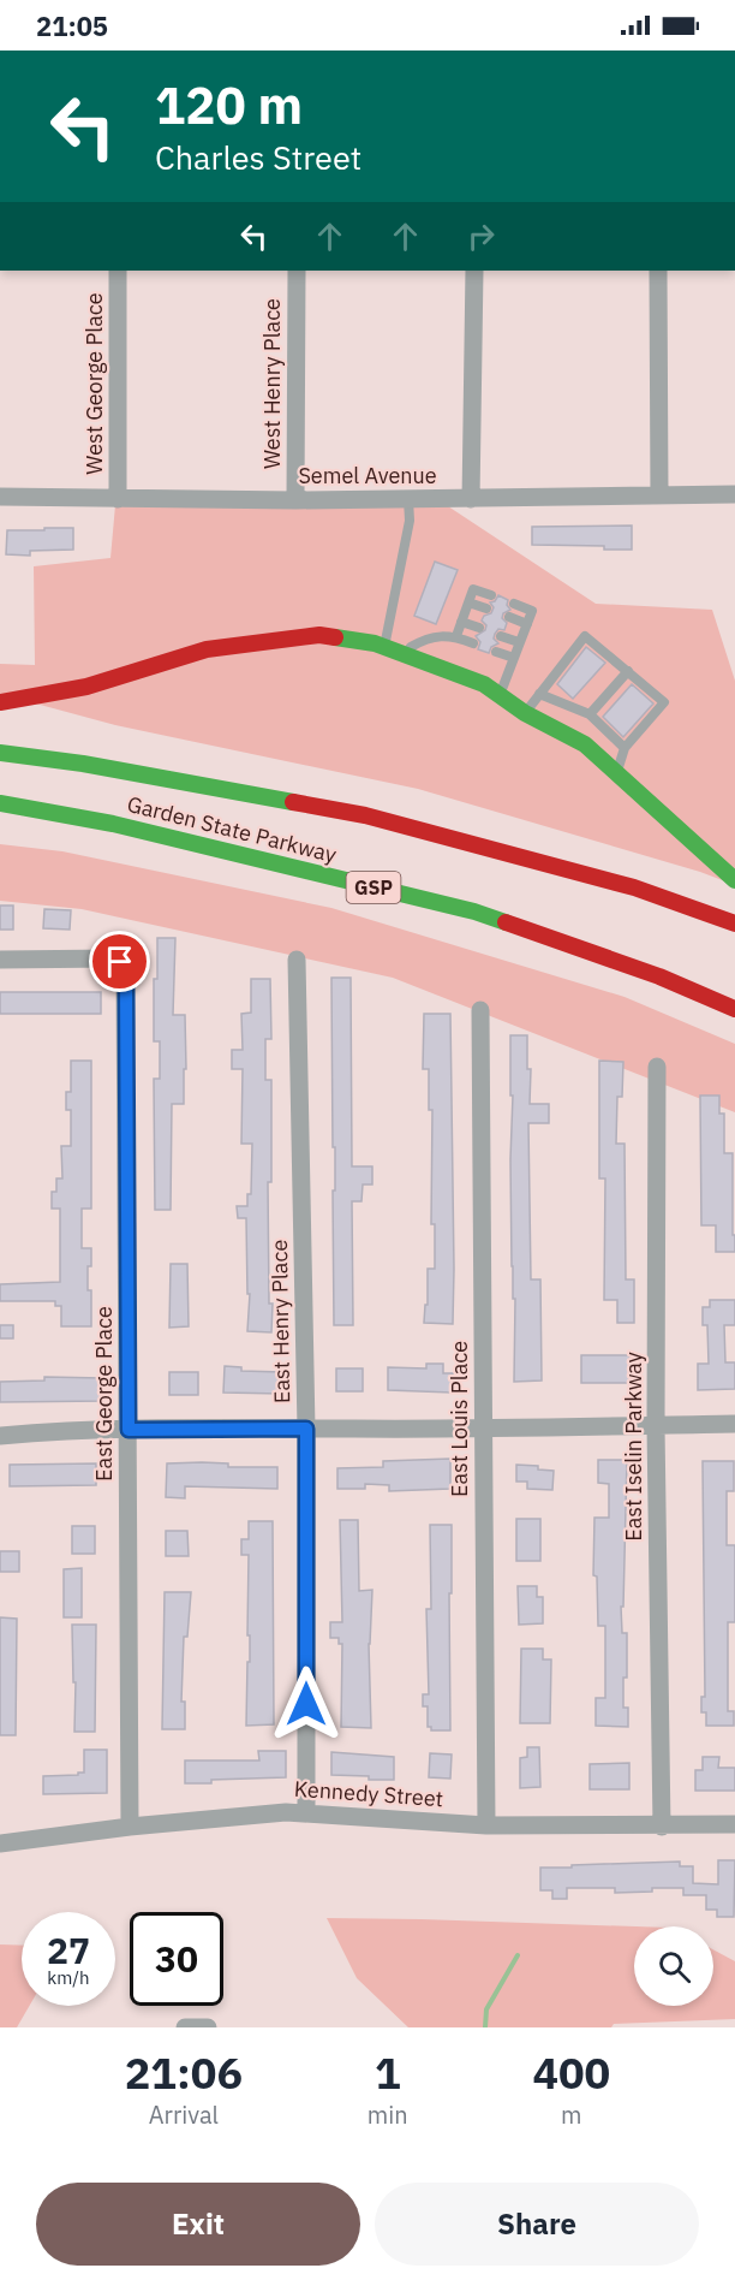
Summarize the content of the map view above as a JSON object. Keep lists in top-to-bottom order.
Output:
{
  "streets": {
    "highway": ["Garden State Parkway", "GSP"],
    "street": [
      "West George Place",
      "West Henry Place",
      "Semel Avenue",
      "East Henry Place",
      "East George Place",
      "East Louis Place",
      "East Iselin Parkway",
      "Kennedy Street"
    ]
  },
  "crossings": [
    ["West George Place", "Semel Avenue"],
    ["West Henry Place", "Semel Avenue"],
    ["East Henry Place", "Kennedy Street"],
    ["East George Place", "Kennedy Street"],
    ["East Louis Place", "Kennedy Street"],
    ["East Iselin Parkway", "Kennedy Street"]
  ],
  "page": {
    "status": "21:05",
    "turn": ["120 m", "Charles Street"],
    "speed": "27 km/h",
    "limit": "30",
    "eta": [
      "21:06",
      "Arrival",
      "1",
      "min",
      "400",
      "m"
    ],
    "buttons": ["Exit", "Share"]
  }
}
